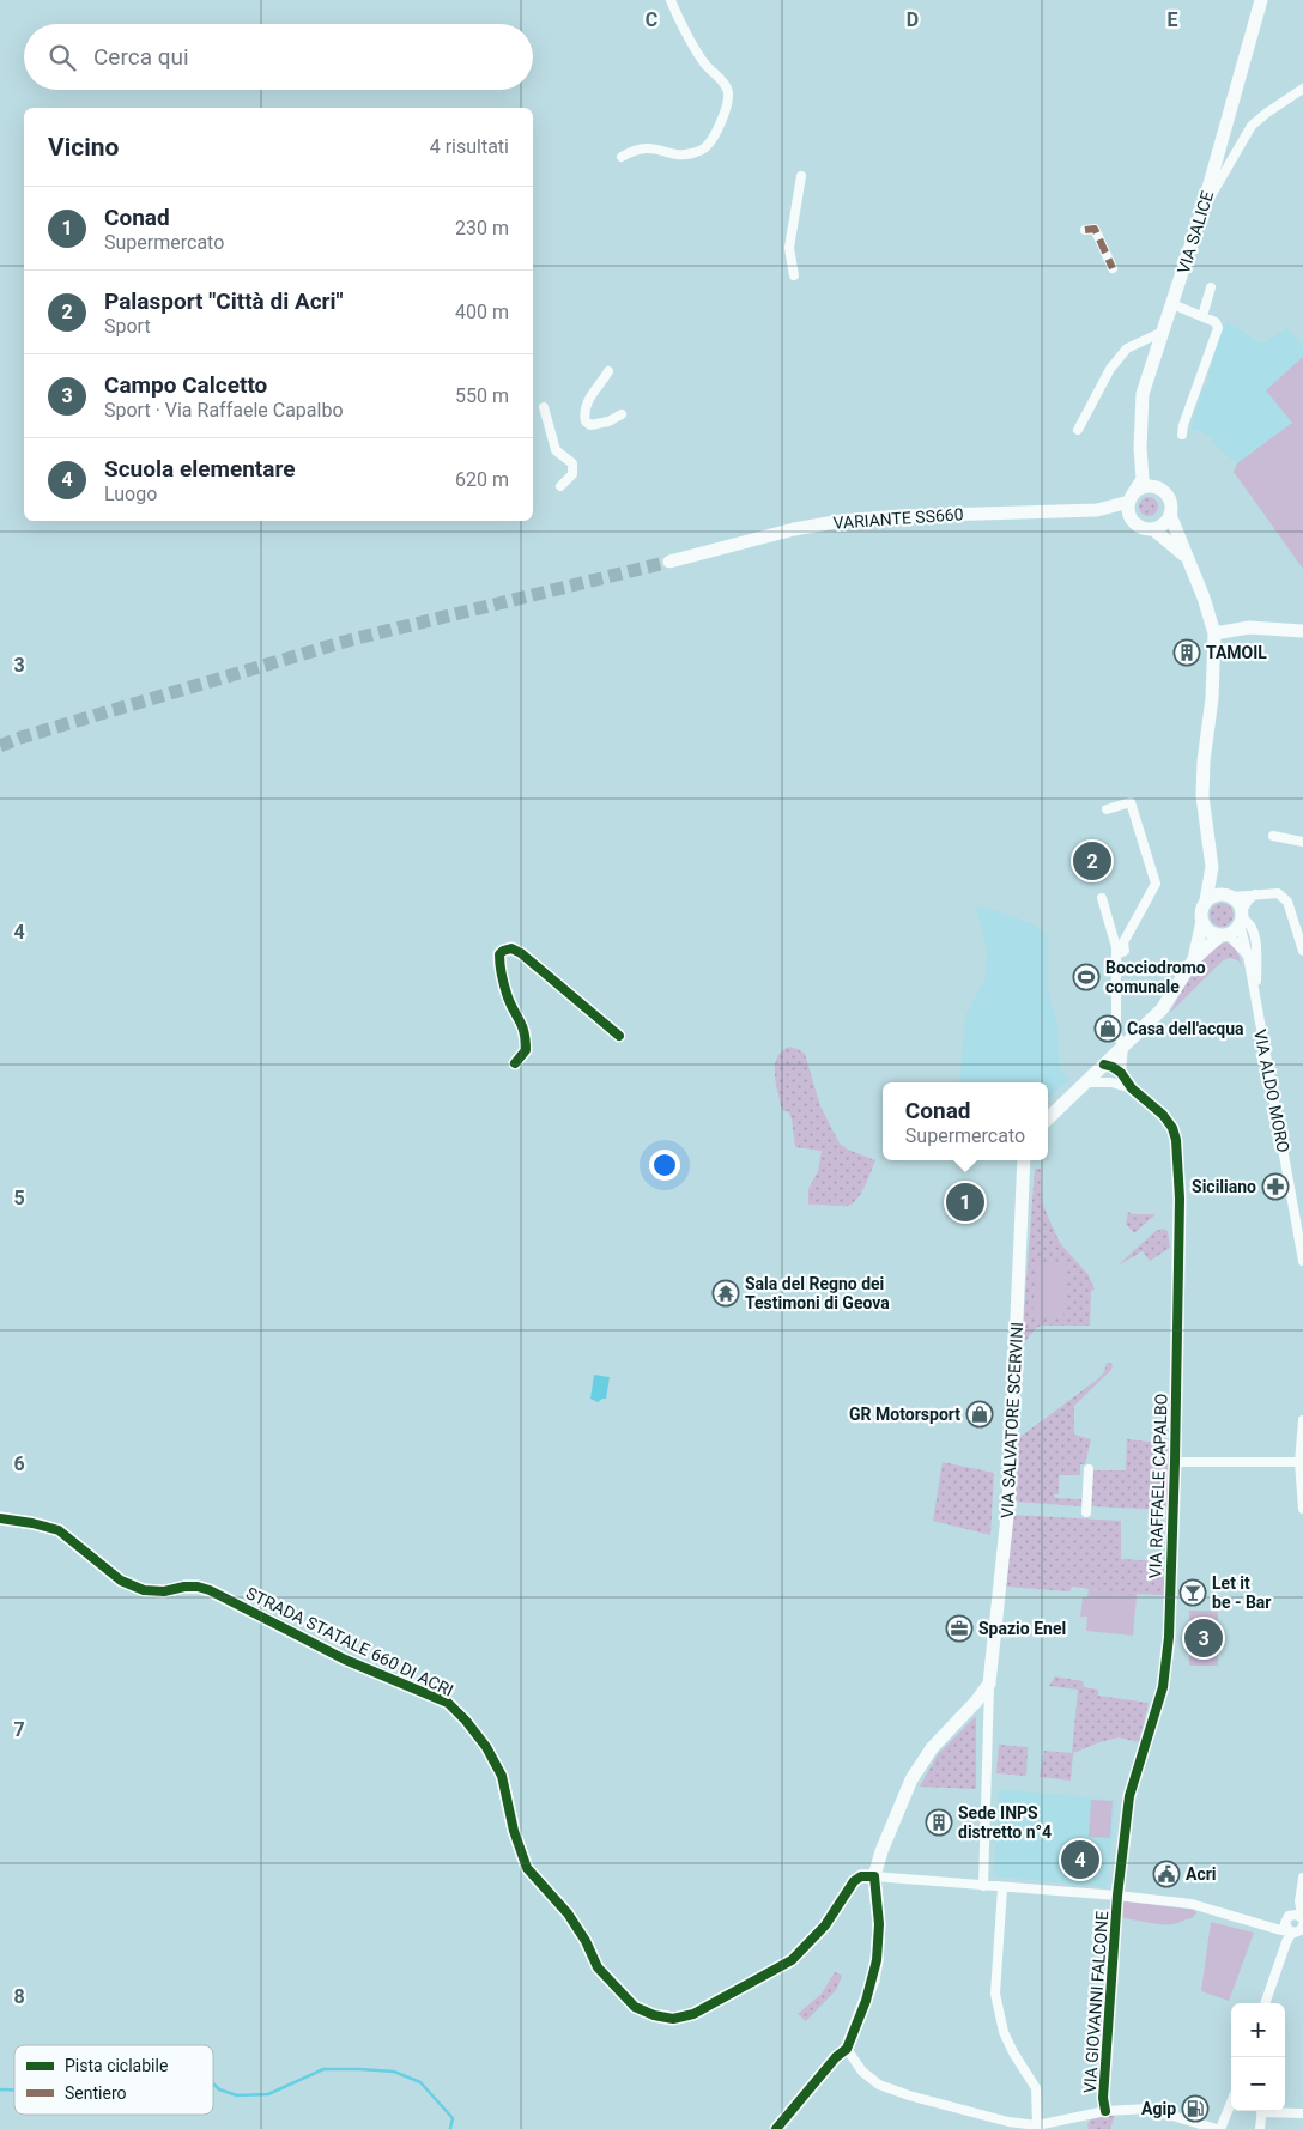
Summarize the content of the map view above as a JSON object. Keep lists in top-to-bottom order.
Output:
{
  "streets": {
    "main road": [
      "VIA SALICE",
      "VARIANTE SS660",
      "VIA SALVATORE SCERVINI",
      "STRADA STATALE 660 DI ACRI"
    ],
    "street": ["VIA ALDO MORO", "VIA RAFFAELE CAPALBO", "VIA GIOVANNI FALCONE"]
  },
  "crossings": [
    ["VIA RAFFAELE CAPALBO", "VIA GIOVANNI FALCONE"]
  ],
  "places": {
    "building": ["TAMOIL", "Sede INPS distretto n°4"],
    "sports": ["Bocciodromo comunale"],
    "shop": ["Casa dell'acqua", "GR Motorsport"],
    "pharmacy": ["Siciliano"],
    "temple": ["Sala del Regno dei Testimoni di Geova"],
    "bar": ["Let it be - Bar"],
    "office": ["Spazio Enel"],
    "public building": ["Acri"],
    "fuel station": ["Agip"]
  },
  "legend": ["Pista ciclabile", "Sentiero"],
  "page": {
    "search": "Cerca qui",
    "heading": ["Vicino", "4 risultati"],
    "list": [
      {
        "mark": "1",
        "name": "Conad",
        "note": "Supermercato",
        "value": "230 m"
      },
      {
        "mark": "2",
        "name": "Palasport \"Città di Acri\"",
        "note": "Sport",
        "value": "400 m"
      },
      {
        "mark": "3",
        "name": "Campo Calcetto",
        "note": "Sport · Via Raffaele Capalbo",
        "value": "550 m"
      },
      {
        "mark": "4",
        "name": "Scuola elementare",
        "note": "Luogo",
        "value": "620 m"
      }
    ],
    "pins": [
      "2",
      "1",
      "3",
      "4"
    ],
    "popup": ["Conad", "Supermercato"],
    "map_buttons": ["+", "−"]
  },
  "grid": {
    "columns": ["C", "D", "E"],
    "rows": [
      "3",
      "4",
      "5",
      "6",
      "7",
      "8"
    ]
  }
}
